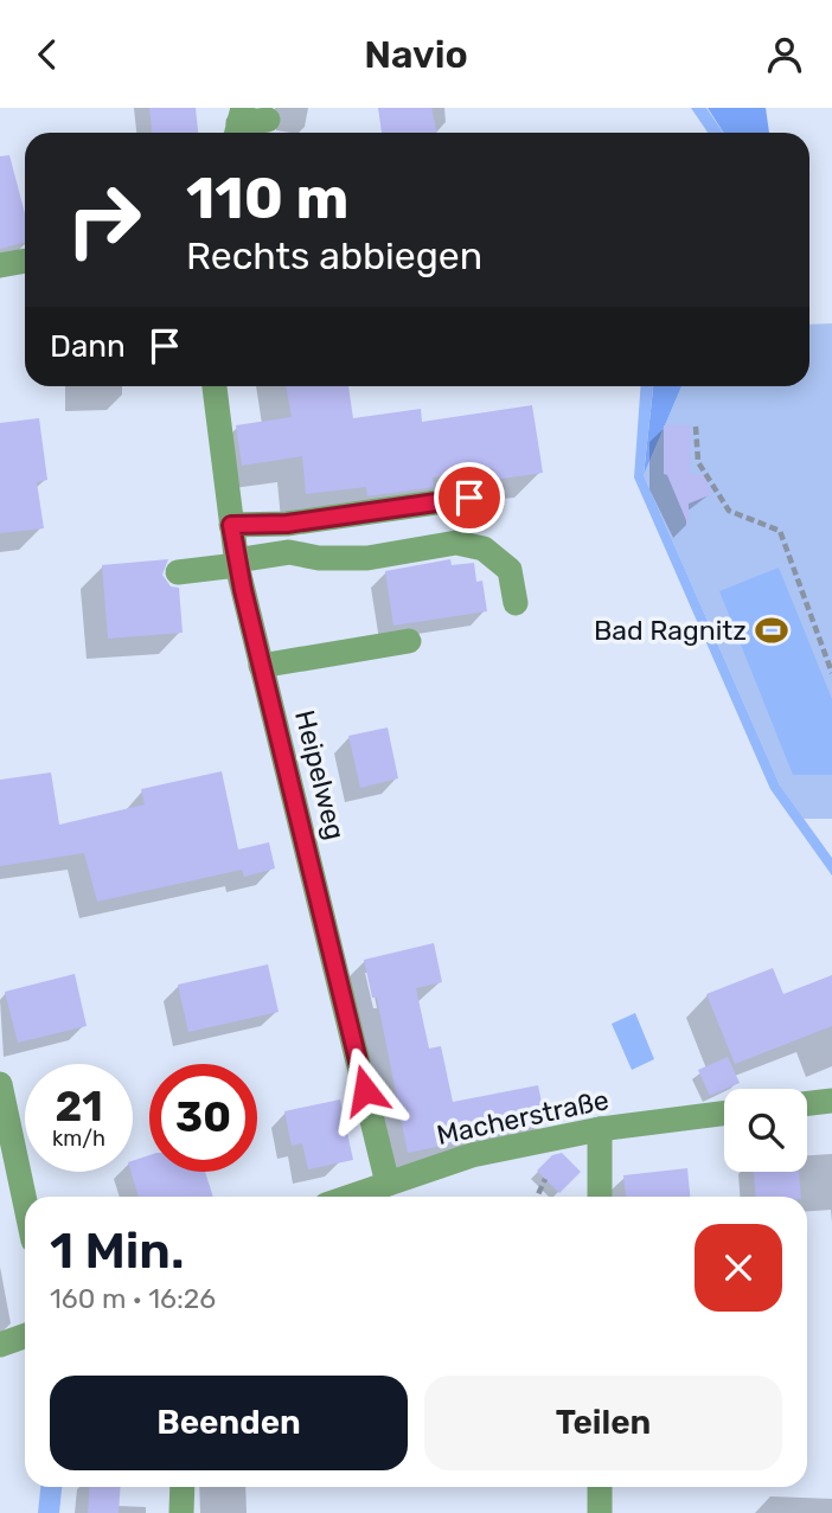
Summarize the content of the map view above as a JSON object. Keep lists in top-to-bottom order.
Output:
{
  "streets": {
    "street": ["Heipelweg", "Macherstraße"]
  },
  "crossings": [
    ["Heipelweg", "Macherstraße"]
  ],
  "places": {
    "sports": ["Bad Ragnitz"]
  },
  "page": {
    "header": "Navio",
    "turn": ["110 m", "Rechts abbiegen"],
    "then": "Dann",
    "speed": "21 km/h",
    "limit": "30",
    "heading": ["1 Min.", "160 m · 16:26"],
    "buttons": ["Beenden", "Teilen"]
  }
}
